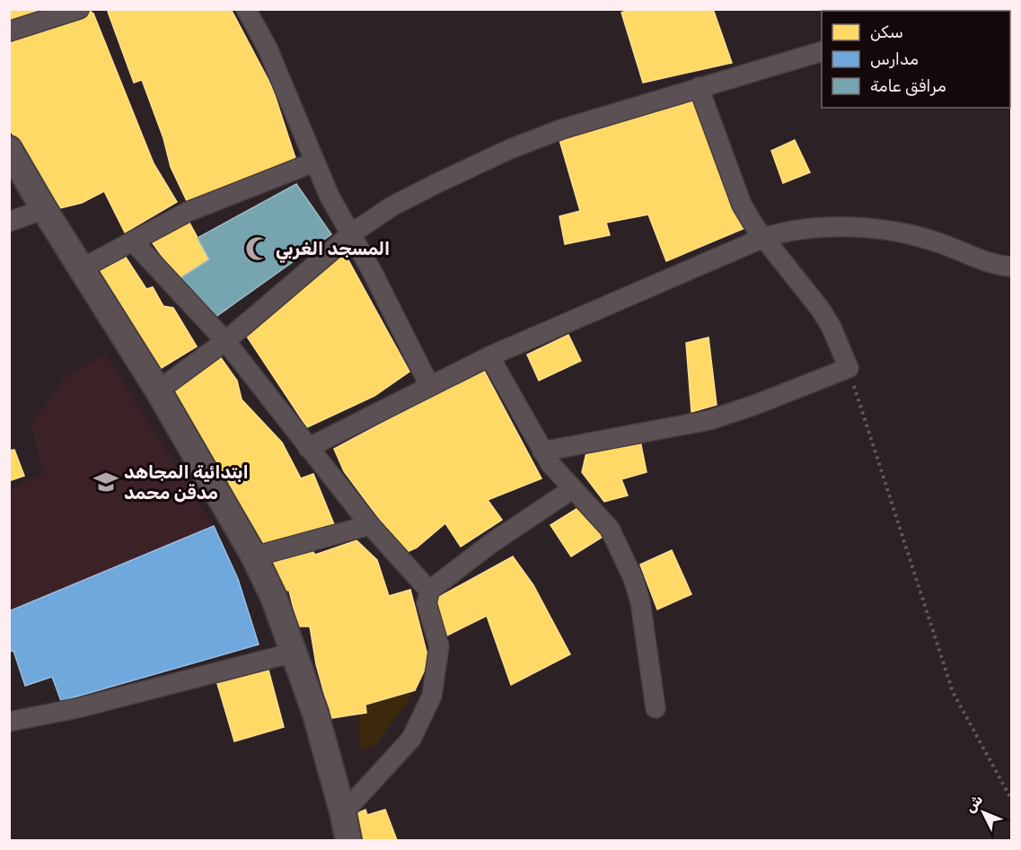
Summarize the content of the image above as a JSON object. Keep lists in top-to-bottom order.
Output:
{
  "places": {
    "mosque": ["المسجد الغربي"],
    "school or university": ["ابتدائية المجاهد مدقن محمد"]
  },
  "legend": ["سكن", "مدارس", "مرافق عامة"],
  "north": "top left"
}
